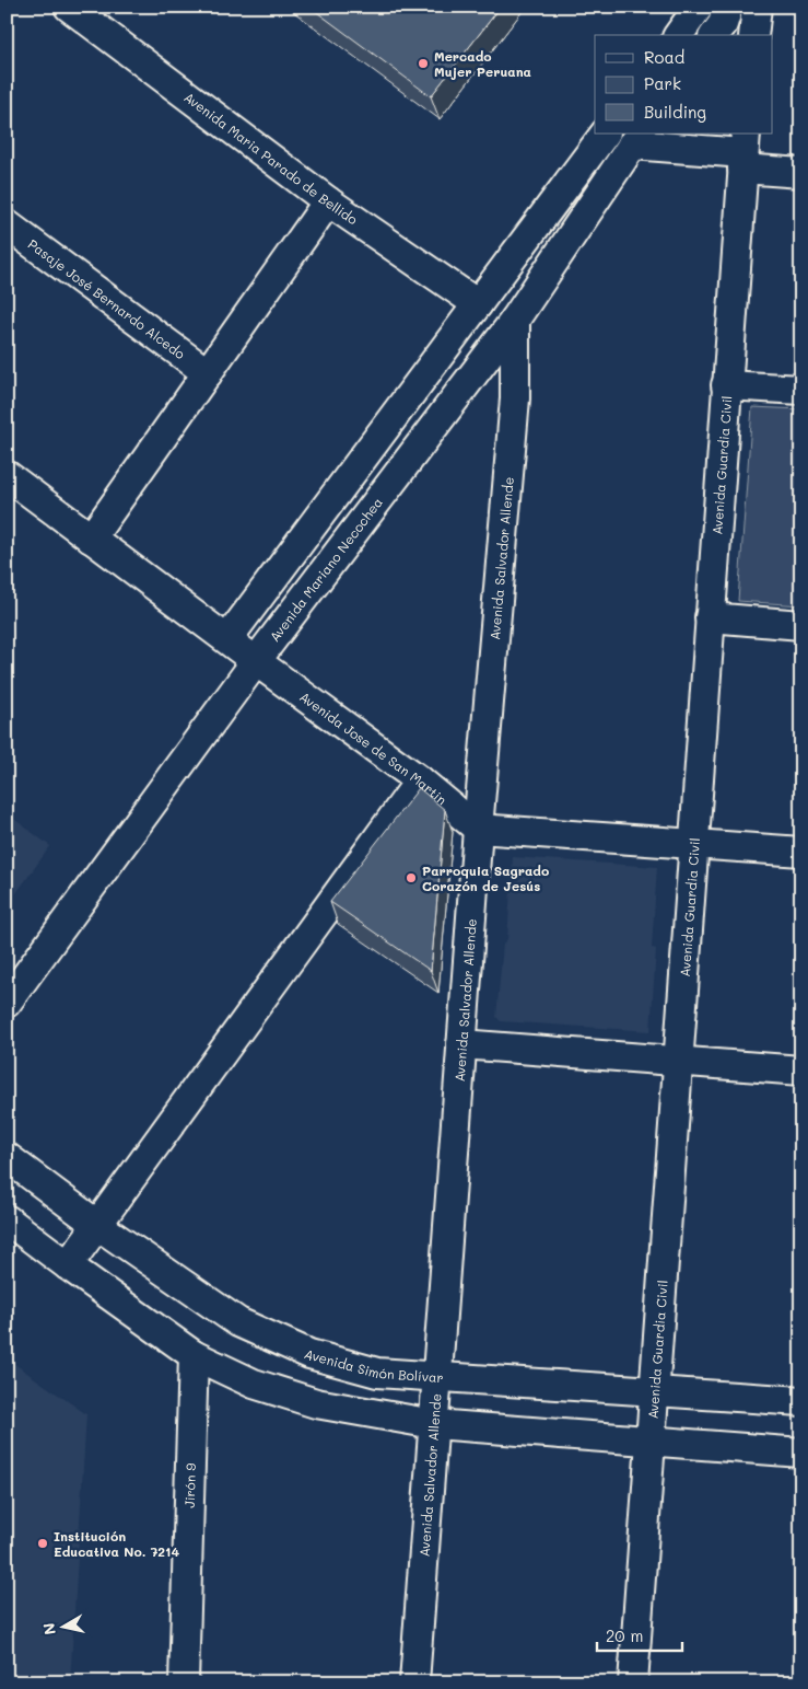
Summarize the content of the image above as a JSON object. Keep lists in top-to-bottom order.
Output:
{
  "streets": {
    "street": [
      "Avenida Maria Parado de Bellido",
      "Pasaje José Bernardo Alcedo",
      "Avenida Guardia Civil",
      "Avenida Salvador Allende",
      "Avenida Mariano Necochea",
      "Avenida Jose de San Martin",
      "Avenida Simón Bolívar",
      "Jirón 9"
    ]
  },
  "crossings": [
    ["Avenida Guardia Civil", "Avenida Simón Bolívar"],
    ["Avenida Salvador Allende", "Avenida Mariano Necochea"],
    ["Avenida Salvador Allende", "Avenida Jose de San Martin"],
    ["Avenida Salvador Allende", "Avenida Simón Bolívar"],
    ["Avenida Mariano Necochea", "Avenida Jose de San Martin"]
  ],
  "places": ["Mercado Mujer Peruana", "Parroquia Sagrado Corazón de Jesús", "Institución Educativa No. 7214"],
  "legend": ["Road", "Park", "Building"],
  "scale_bar": "20 m",
  "north": "left"
}
